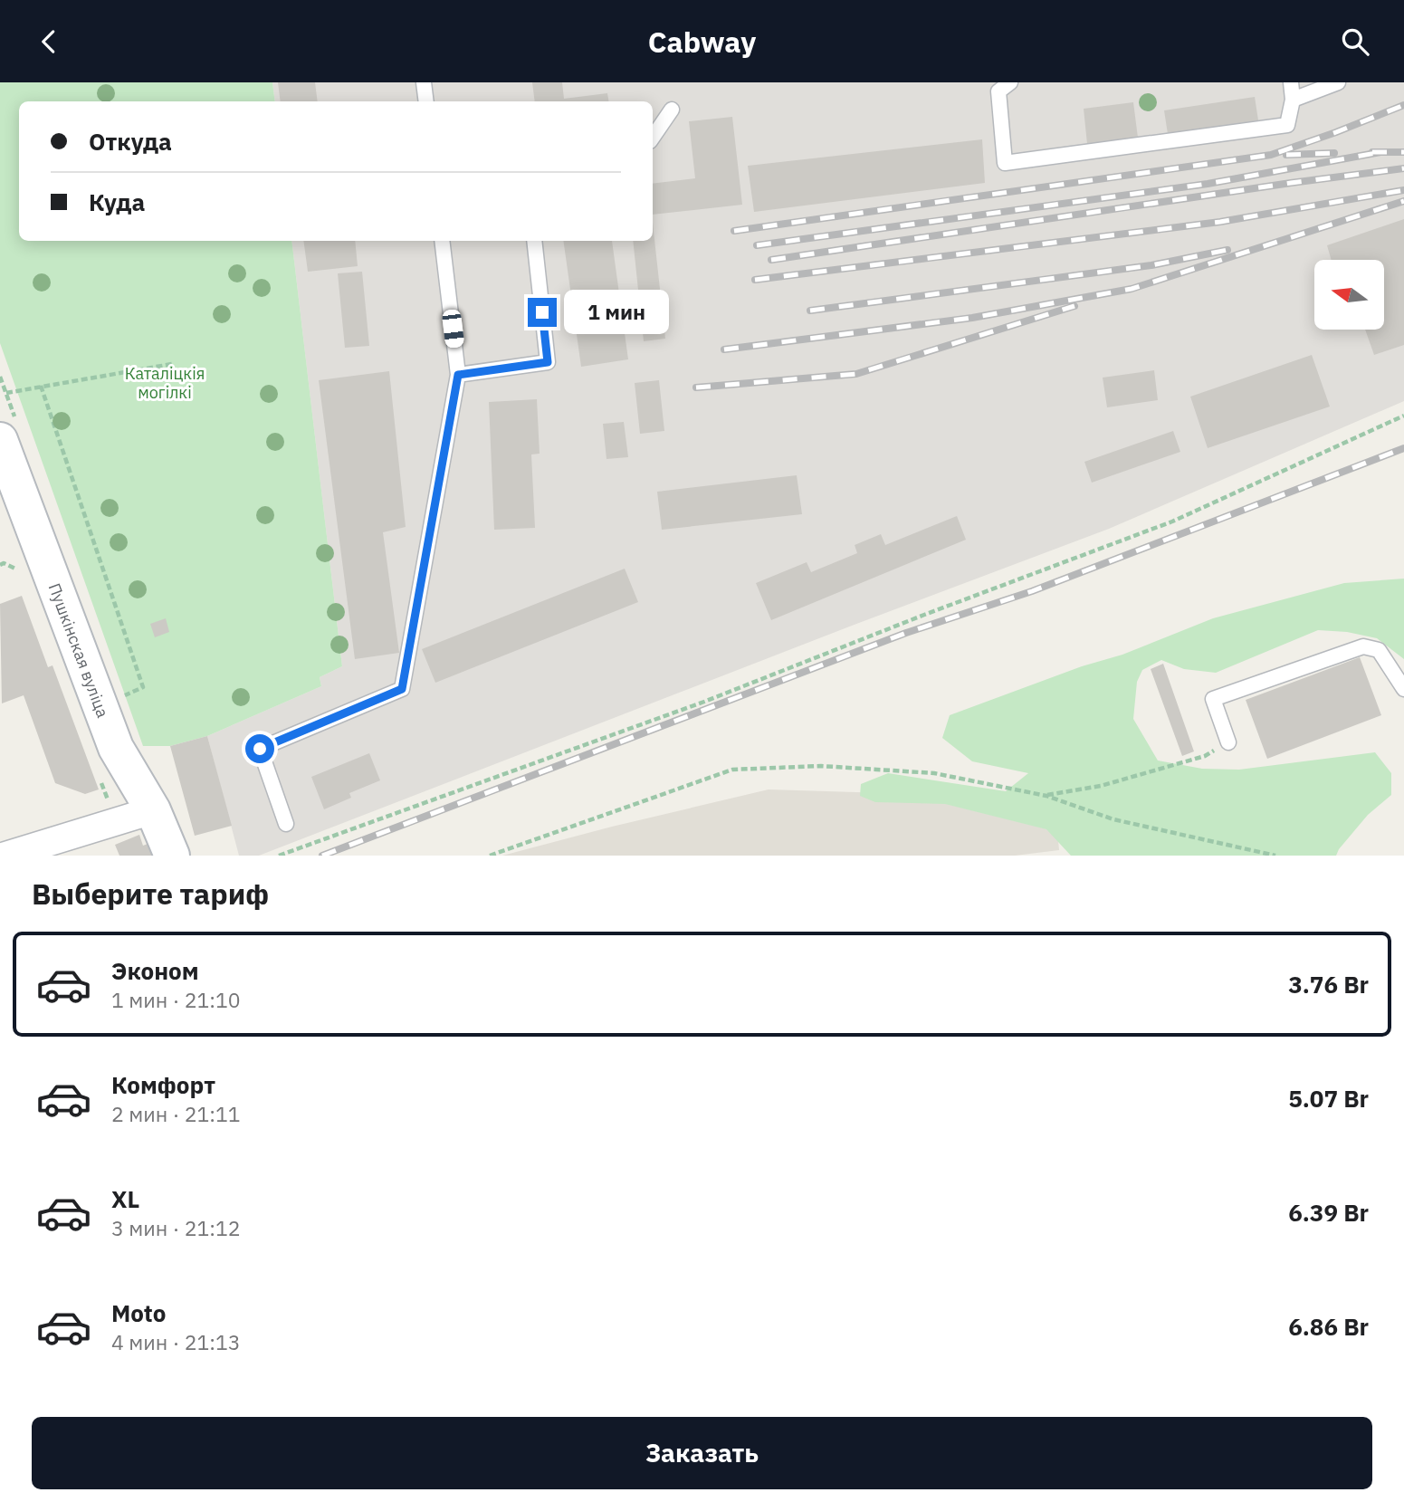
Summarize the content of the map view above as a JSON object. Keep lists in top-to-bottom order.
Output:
{
  "streets": {
    "main road": ["Пушкінская вуліца"]
  },
  "parks": ["Каталіцкія могілкі"],
  "north": "left",
  "page": {
    "header": "Cabway",
    "banner": ["Откуда", "Куда"],
    "bubble": "1 мин",
    "heading": "Выберите тариф",
    "list": [
      {
        "name": "Эконом",
        "note": "1 мин · 21:10",
        "value": "3.76 Br"
      },
      {
        "name": "Комфорт",
        "note": "2 мин · 21:11",
        "value": "5.07 Br"
      },
      {
        "name": "XL",
        "note": "3 мин · 21:12",
        "value": "6.39 Br"
      },
      {
        "name": "Moto",
        "note": "4 мин · 21:13",
        "value": "6.86 Br"
      }
    ],
    "buttons": "Заказать"
  }
}
